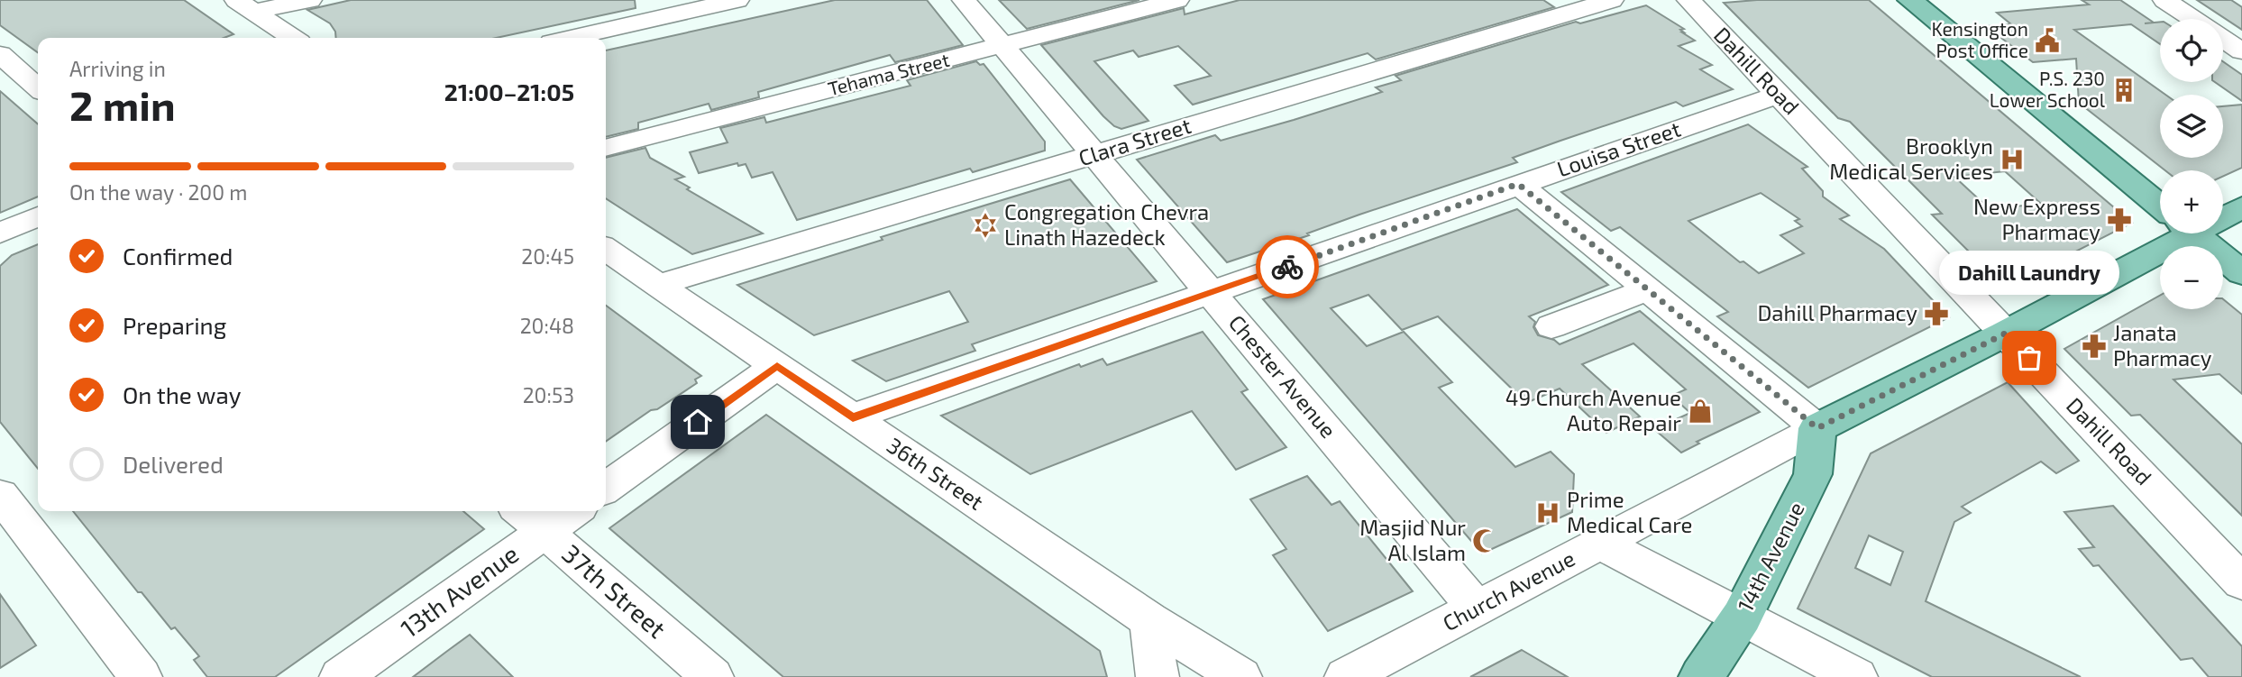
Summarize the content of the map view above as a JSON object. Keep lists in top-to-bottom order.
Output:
{
  "streets": {
    "main road": ["14th Avenue", "Church Avenue"],
    "street": [
      "Dahill Road",
      "Tehama Street",
      "Clara Street",
      "Louisa Street",
      "Chester Avenue",
      "36th Street",
      "13th Avenue",
      "37th Street"
    ]
  },
  "crossings": [
    ["Dahill Road", "Louisa Street"],
    ["Dahill Road", "Church Avenue"],
    ["Tehama Street", "Chester Avenue"],
    ["Clara Street", "Chester Avenue"],
    ["Clara Street", "36th Street"],
    ["Louisa Street", "Chester Avenue"],
    ["Louisa Street", "36th Street"],
    ["Chester Avenue", "Church Avenue"],
    ["14th Avenue", "Church Avenue"],
    ["13th Avenue", "37th Street"]
  ],
  "places": {
    "public building": ["Kensington Post Office"],
    "building": ["P.S. 230 Lower School"],
    "hospital": ["Brooklyn Medical Services", "Prime Medical Care"],
    "pharmacy": ["New Express Pharmacy", "Dahill Pharmacy", "Janata Pharmacy"],
    "synagogue": ["Congregation Chevra Linath Hazedeck"],
    "other": ["Dahill Laundry"],
    "shop": ["49 Church Avenue Auto Repair"],
    "mosque": ["Masjid Nur Al Islam"]
  },
  "page": {
    "map_buttons": ["+", "−"],
    "heading": ["2 min", "Arriving in", "21:00–21:05"],
    "bar": "On the way · 200 m",
    "list": [
      ["Confirmed", "20:45"],
      ["Preparing", "20:48"],
      ["On the way", "20:53"],
      "Delivered"
    ],
    "bubble": "Dahill Laundry"
  }
}
